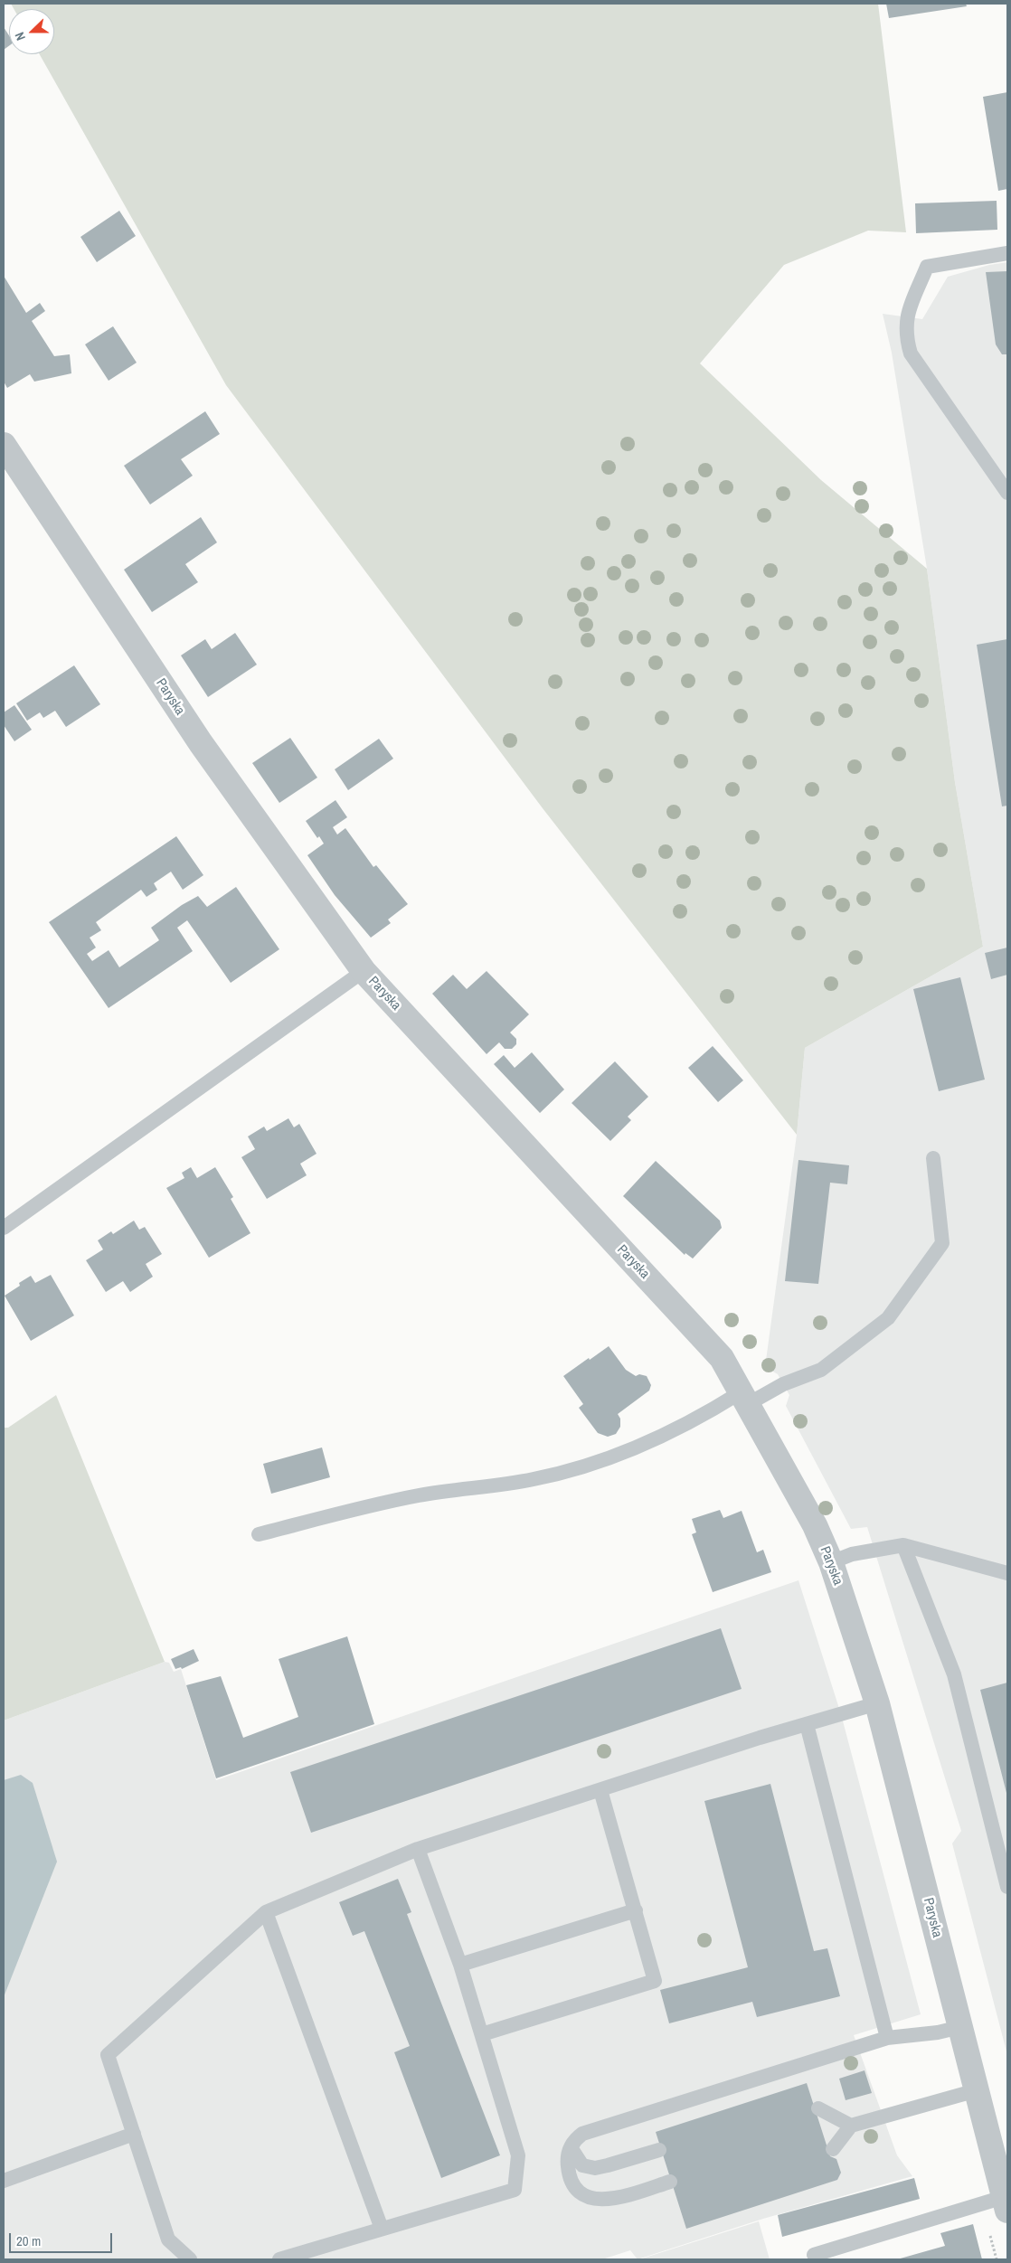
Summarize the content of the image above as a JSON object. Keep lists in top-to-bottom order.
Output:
{
  "streets": {
    "street": ["Paryska"]
  },
  "scale_bar": "20 m",
  "north": "left"
}
